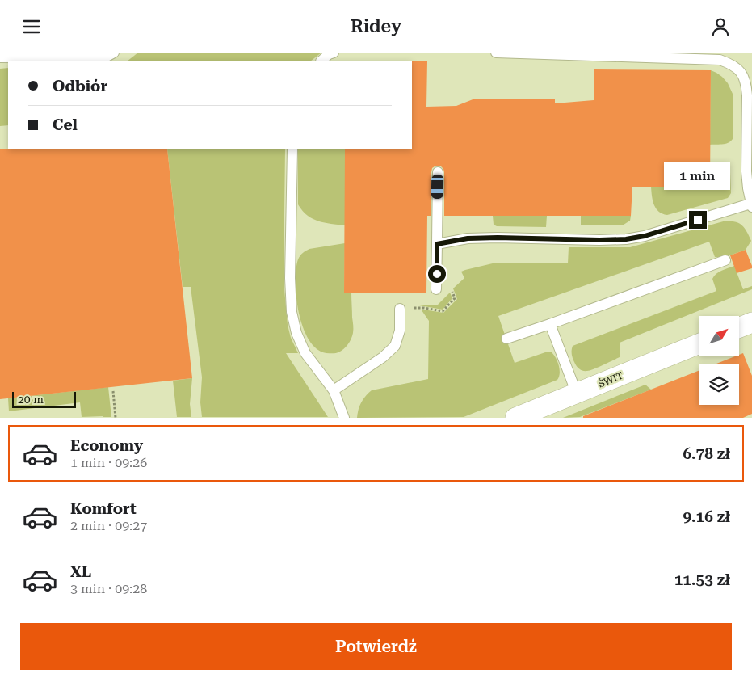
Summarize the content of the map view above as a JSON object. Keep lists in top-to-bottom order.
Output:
{
  "streets": {
    "street": ["ŚWIT"]
  },
  "scale_bar": "20 m",
  "north": "top right",
  "page": {
    "header": "Ridey",
    "banner": ["Odbiór", "Cel"],
    "bubble": "1 min",
    "scale": "20 m",
    "list": [
      {
        "name": "Economy",
        "note": "1 min · 09:26",
        "value": "6.78 zł"
      },
      {
        "name": "Komfort",
        "note": "2 min · 09:27",
        "value": "9.16 zł"
      },
      {
        "name": "XL",
        "note": "3 min · 09:28",
        "value": "11.53 zł"
      }
    ],
    "buttons": "Potwierdź"
  }
}
